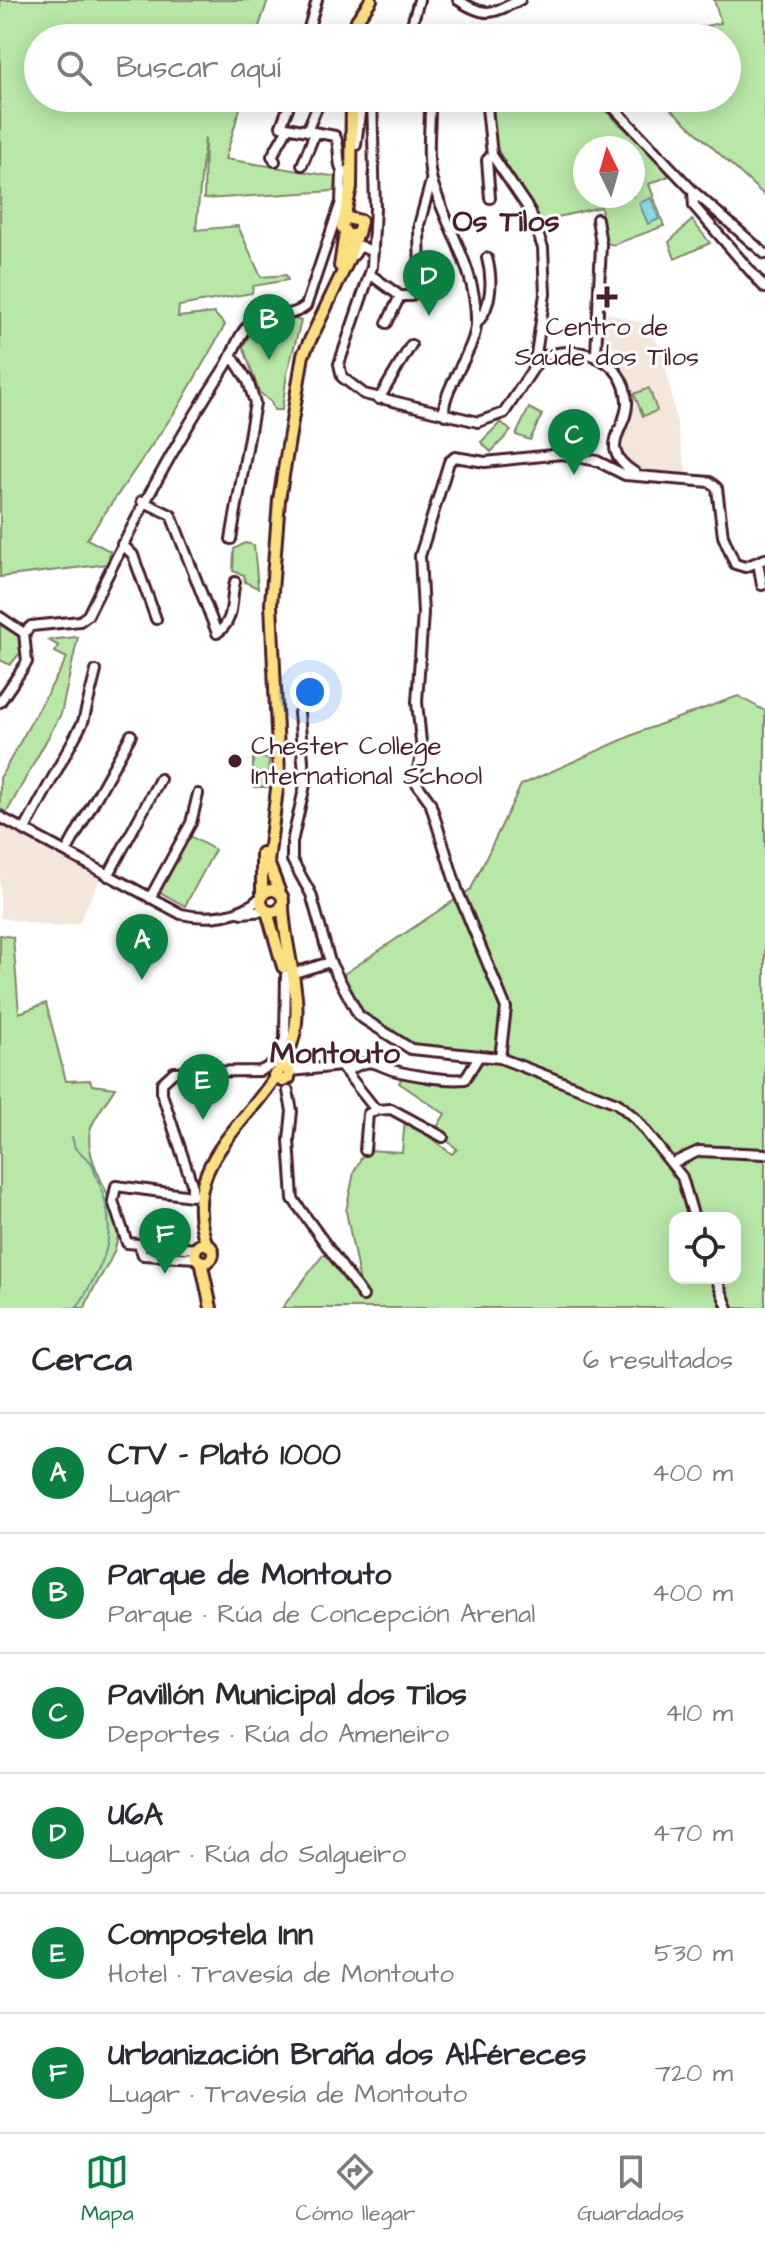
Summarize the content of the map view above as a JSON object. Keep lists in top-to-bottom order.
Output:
{
  "districts": ["Os Tilos", "Montouto"],
  "places": {
    "health": ["Centro de Saúde dos Tilos"],
    "other": ["Chester College International School"]
  },
  "north": "top",
  "page": {
    "search": "Buscar aquí",
    "pins": [
      "D",
      "B",
      "C",
      "A",
      "E",
      "F"
    ],
    "heading": ["Cerca", "6 resultados"],
    "list": [
      {
        "mark": "A",
        "name": "CTV - Plató 1000",
        "note": "Lugar",
        "value": "400 m"
      },
      {
        "mark": "B",
        "name": "Parque de Montouto",
        "note": "Parque · Rúa de Concepción Arenal",
        "value": "400 m"
      },
      {
        "mark": "C",
        "name": "Pavillón Municipal dos Tilos",
        "note": "Deportes · Rúa do Ameneiro",
        "value": "410 m"
      },
      {
        "mark": "D",
        "name": "U6A",
        "note": "Lugar · Rúa do Salgueiro",
        "value": "470 m"
      },
      {
        "mark": "E",
        "name": "Compostela Inn",
        "note": "Hotel · Travesía de Montouto",
        "value": "530 m"
      },
      {
        "mark": "F",
        "name": "Urbanización Braña dos Alféreces",
        "note": "Lugar · Travesía de Montouto",
        "value": "720 m"
      }
    ],
    "nav": ["Mapa", "Cómo llegar", "Guardados"]
  }
}
